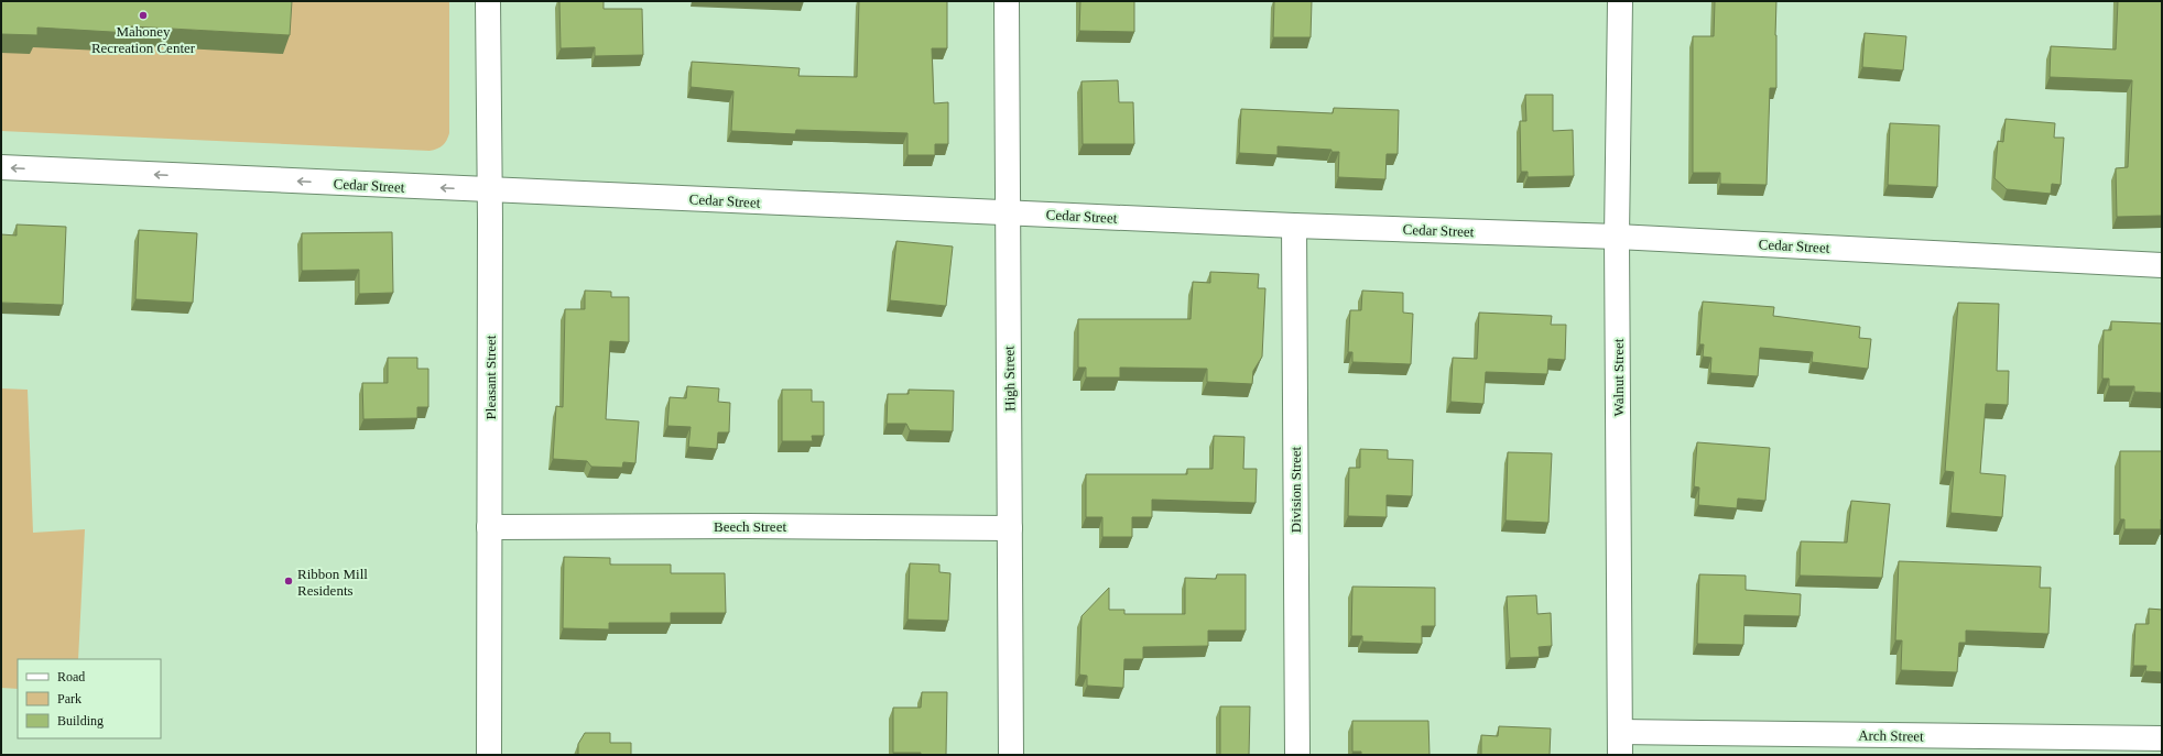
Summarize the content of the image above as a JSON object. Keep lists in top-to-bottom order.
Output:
{
  "streets": {
    "street": [
      "Cedar Street",
      "Pleasant Street",
      "Walnut Street",
      "High Street",
      "Division Street",
      "Beech Street",
      "Arch Street"
    ]
  },
  "crossings": [
    ["Cedar Street", "Pleasant Street"],
    ["Cedar Street", "Walnut Street"],
    ["Cedar Street", "High Street"],
    ["Cedar Street", "Division Street"],
    ["Pleasant Street", "Beech Street"],
    ["Walnut Street", "Arch Street"],
    ["High Street", "Beech Street"]
  ],
  "places": ["Mahoney Recreation Center", "Ribbon Mill Residents"],
  "legend": ["Road", "Park", "Building"]
}
